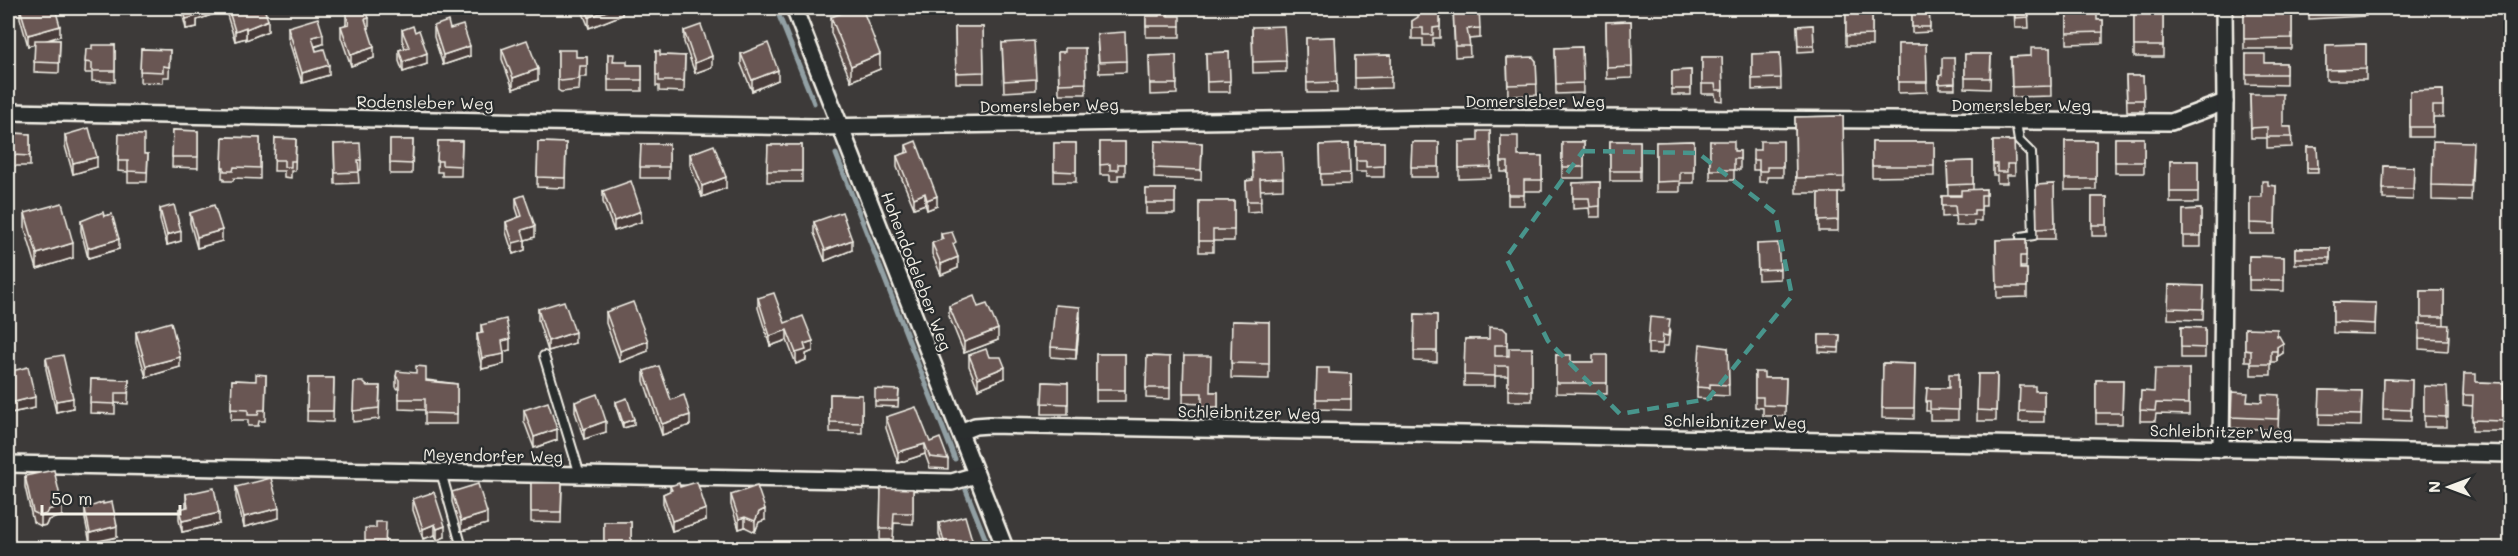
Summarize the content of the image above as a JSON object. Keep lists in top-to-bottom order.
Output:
{
  "streets": {
    "street": [
      "Domersleber Weg",
      "Rodensleber Weg",
      "Hohendodeleber Weg",
      "Schleibnitzer Weg",
      "Meyendorfer Weg"
    ]
  },
  "crossings": [
    ["Domersleber Weg", "Rodensleber Weg"],
    ["Domersleber Weg", "Hohendodeleber Weg"],
    ["Rodensleber Weg", "Hohendodeleber Weg"],
    ["Hohendodeleber Weg", "Schleibnitzer Weg"],
    ["Hohendodeleber Weg", "Meyendorfer Weg"]
  ],
  "scale_bar": "50 m",
  "north": "left"
}
